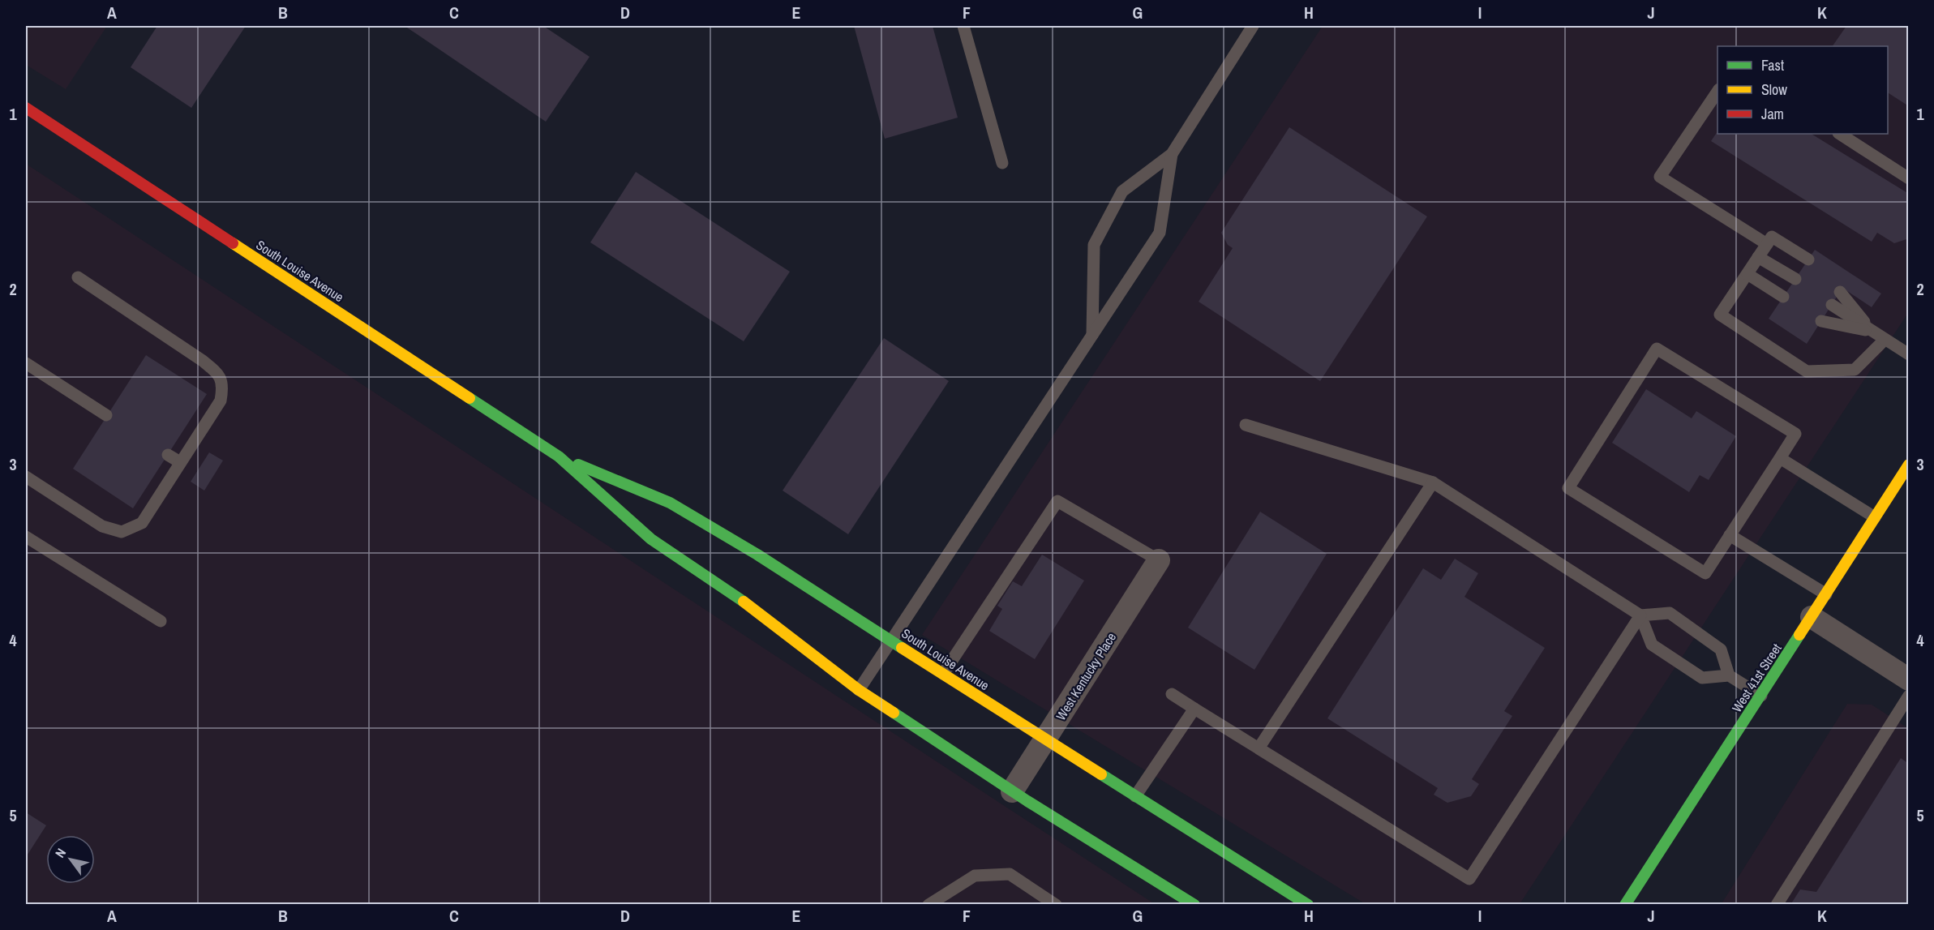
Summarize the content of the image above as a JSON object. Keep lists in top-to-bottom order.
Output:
{
  "streets": {
    "main road": ["South Louise Avenue", "West 41st Street"],
    "street": ["West Kentucky Place"]
  },
  "crossings": [
    ["South Louise Avenue", "West Kentucky Place"]
  ],
  "legend": ["Fast", "Slow", "Jam"],
  "north": "top left",
  "grid": {
    "columns": [
      "A",
      "B",
      "C",
      "D",
      "E",
      "F",
      "G",
      "H",
      "I",
      "J",
      "K"
    ],
    "rows": [
      "1",
      "2",
      "3",
      "4",
      "5"
    ]
  }
}
